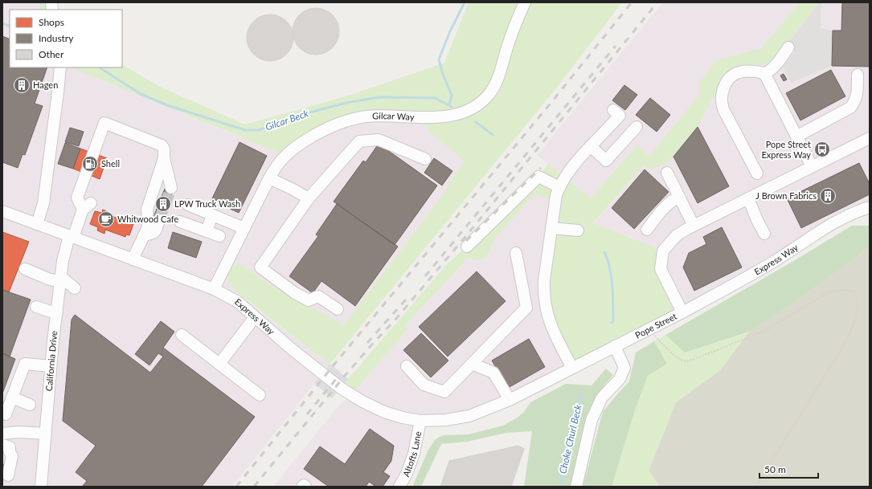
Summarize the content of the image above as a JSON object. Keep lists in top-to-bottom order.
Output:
{
  "streets": {
    "street": [
      "Gilcar Way",
      "Express Way",
      "Pope Street",
      "California Drive",
      "Altofts Lane"
    ]
  },
  "crossings": [
    ["Gilcar Way", "Express Way"],
    ["Express Way", "Pope Street"],
    ["Express Way", "California Drive"],
    ["Express Way", "Altofts Lane"],
    ["Pope Street", "Altofts Lane"]
  ],
  "water": ["Gilcar Beck", "Choke Churl Beck"],
  "places": {
    "building": ["Hagen", "J Brown Fabrics", "LPW Truck Wash"],
    "bus stop": ["Pope Street Express Way"],
    "fuel station": ["Shell"],
    "cafe": ["Whitwood Cafe"]
  },
  "legend": ["Shops", "Industry", "Other"],
  "scale_bar": "50 m"
}
